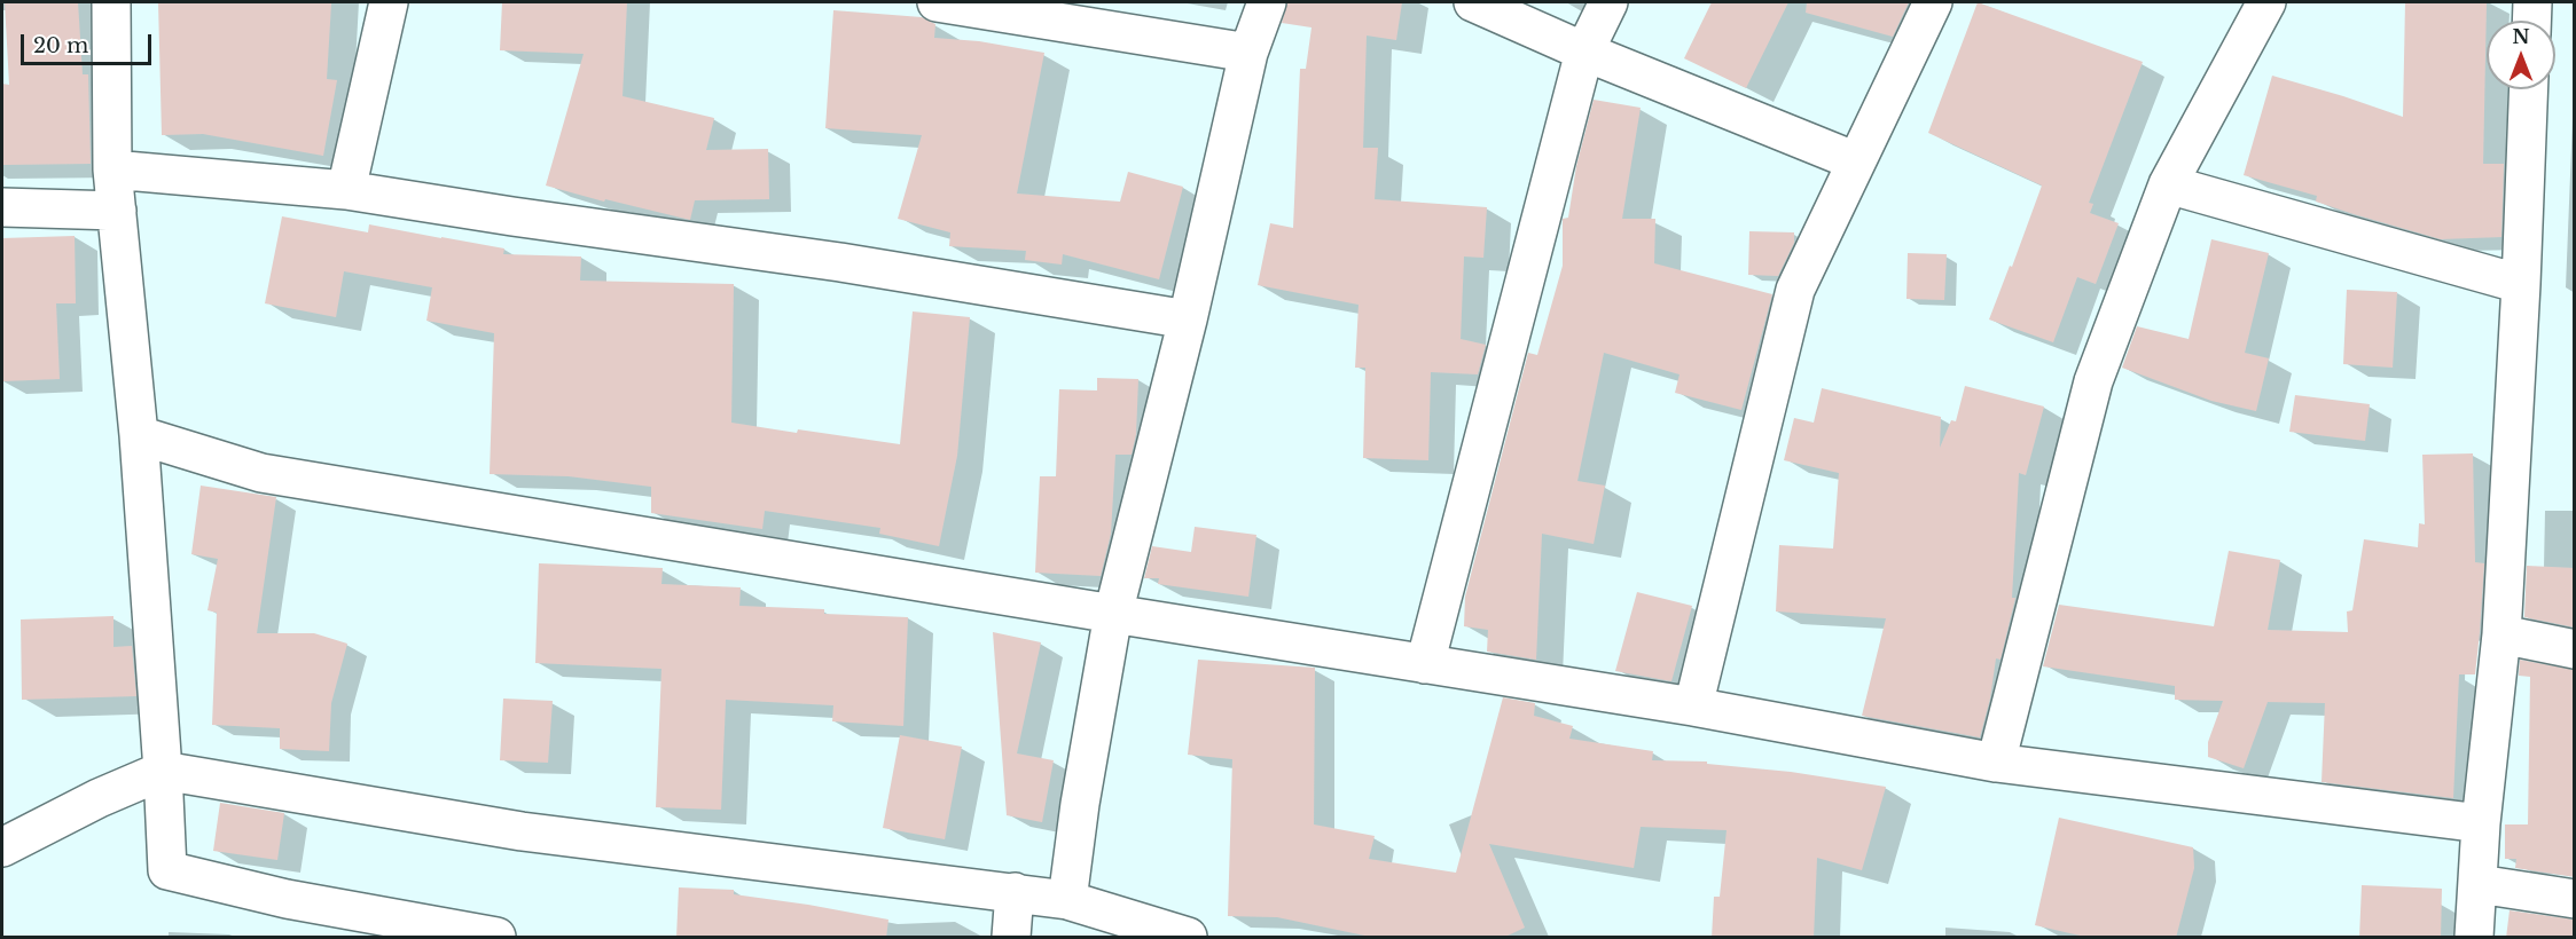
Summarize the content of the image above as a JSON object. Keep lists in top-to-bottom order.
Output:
{
  "scale_bar": "20 m",
  "north": "top"
}
